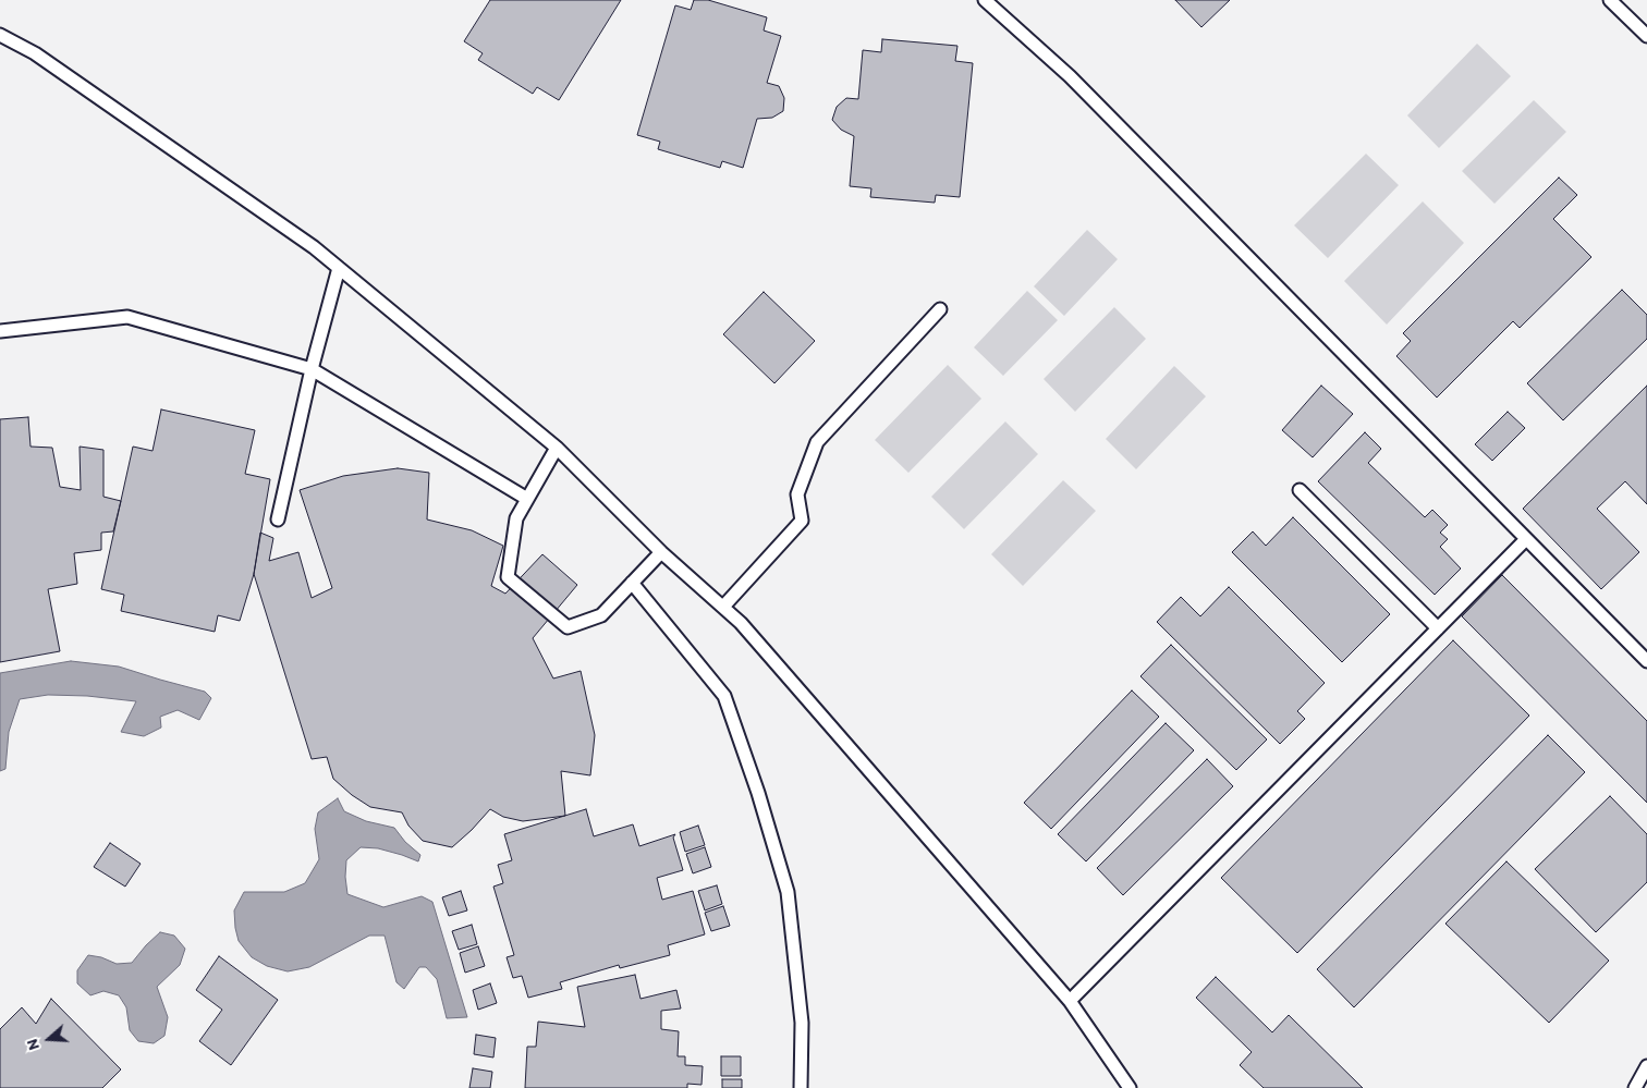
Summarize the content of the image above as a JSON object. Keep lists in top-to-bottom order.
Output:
{
  "north": "left"
}
